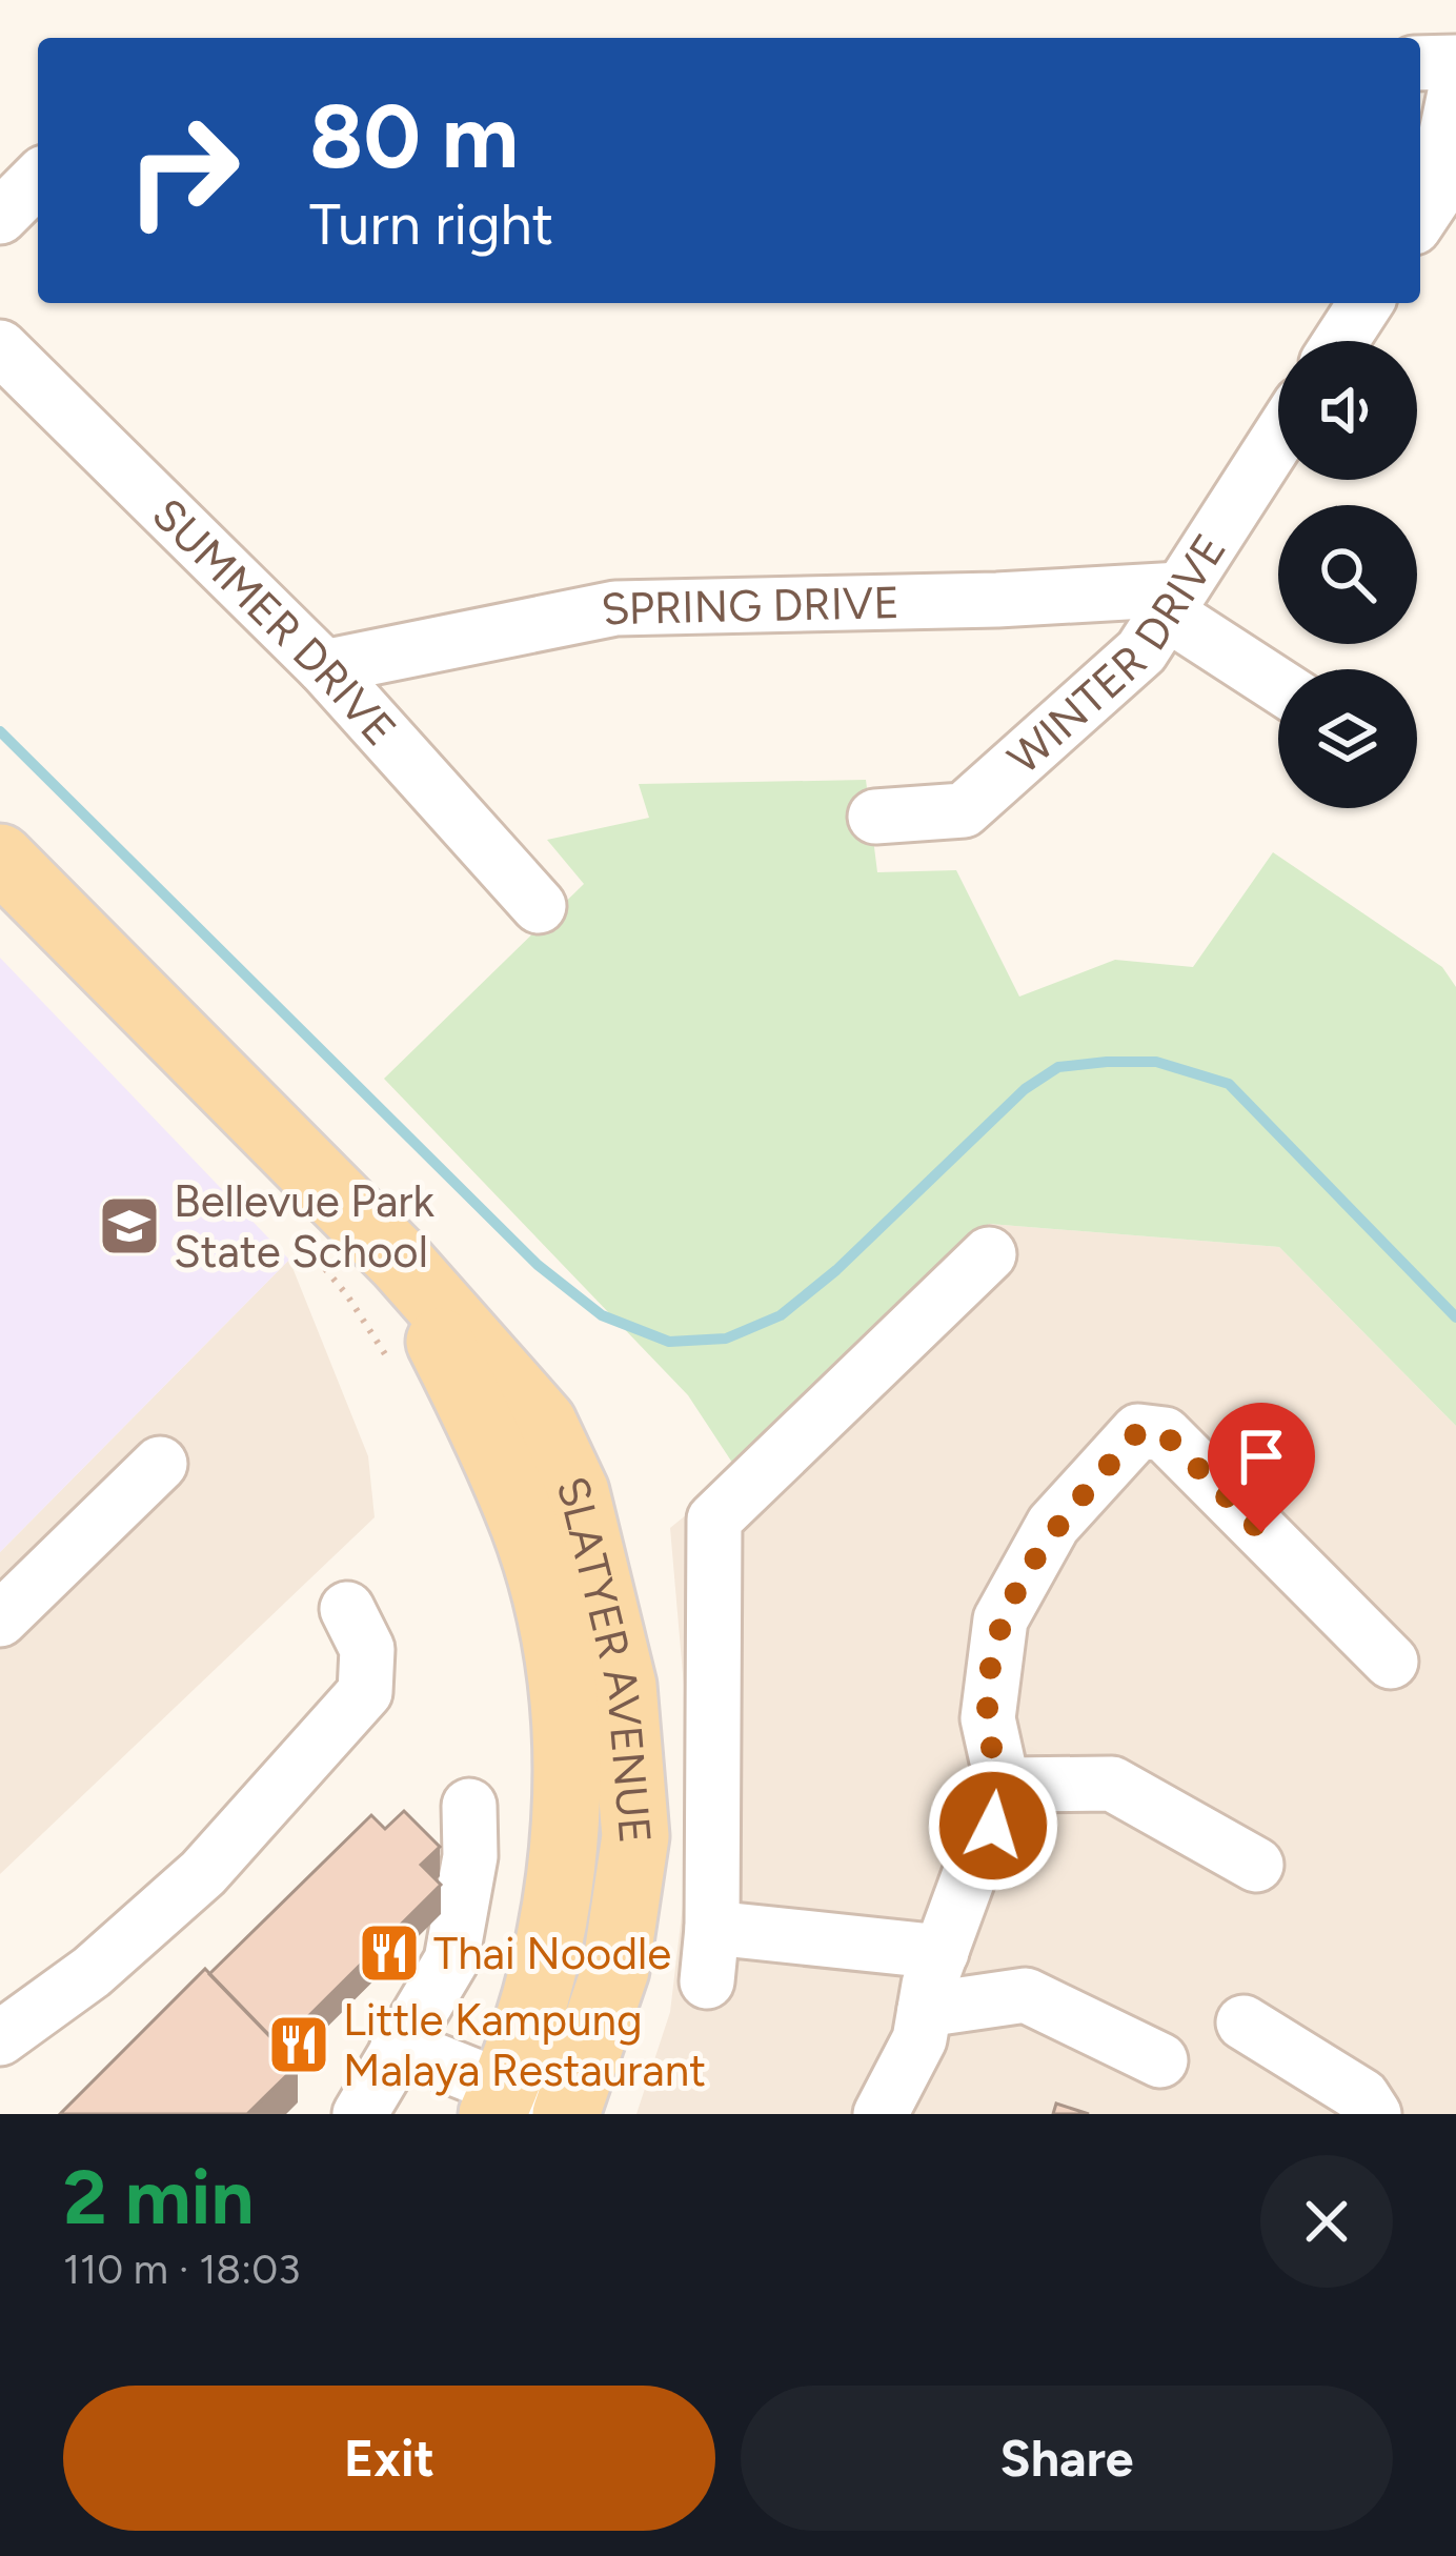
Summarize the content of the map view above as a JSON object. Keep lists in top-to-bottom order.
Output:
{
  "streets": {
    "main road": ["SLATYER AVENUE"],
    "street": ["SPRING DRIVE", "SUMMER DRIVE", "WINTER DRIVE"]
  },
  "crossings": [
    ["SPRING DRIVE", "SUMMER DRIVE"],
    ["SPRING DRIVE", "WINTER DRIVE"]
  ],
  "places": {
    "school or university": ["Bellevue Park State School"],
    "restaurant": ["Thai Noodle", "Little Kampung Malaya Restaurant"]
  },
  "page": {
    "turn": ["80 m", "Turn right"],
    "heading": ["2 min", "110 m · 18:03"],
    "buttons": ["Exit", "Share"]
  }
}
